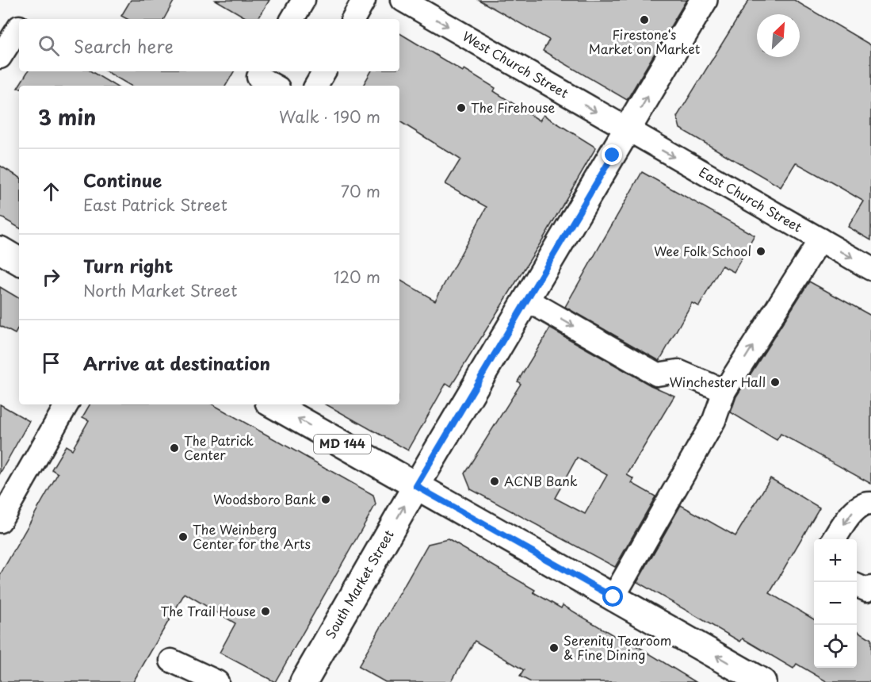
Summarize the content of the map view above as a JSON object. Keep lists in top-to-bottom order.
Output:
{
  "streets": {
    "main road": ["MD 144", "South Market Street"],
    "street": ["West Church Street", "East Church Street"]
  },
  "crossings": [
    ["West Church Street", "East Church Street"],
    ["West Church Street", "South Market Street"],
    ["East Church Street", "South Market Street"],
    ["MD 144", "South Market Street"]
  ],
  "one_way": ["West Church Street", "South Market Street"],
  "places": [
    "Firestone's Market on Market",
    "The Firehouse",
    "Wee Folk School",
    "Winchester Hall",
    "The Patrick Center",
    "ACNB Bank",
    "Woodsboro Bank",
    "The Weinberg Center for the Arts",
    "The Trail House",
    "Serenity Tearoom & Fine Dining"
  ],
  "north": "top right",
  "page": {
    "search": "Search here",
    "heading": ["3 min", "Walk · 190 m"],
    "list": [
      ["Continue", "East Patrick Street", "70 m"],
      ["Turn right", "North Market Street", "120 m"],
      "Arrive at destination"
    ],
    "map_buttons": ["+", "−"]
  }
}
